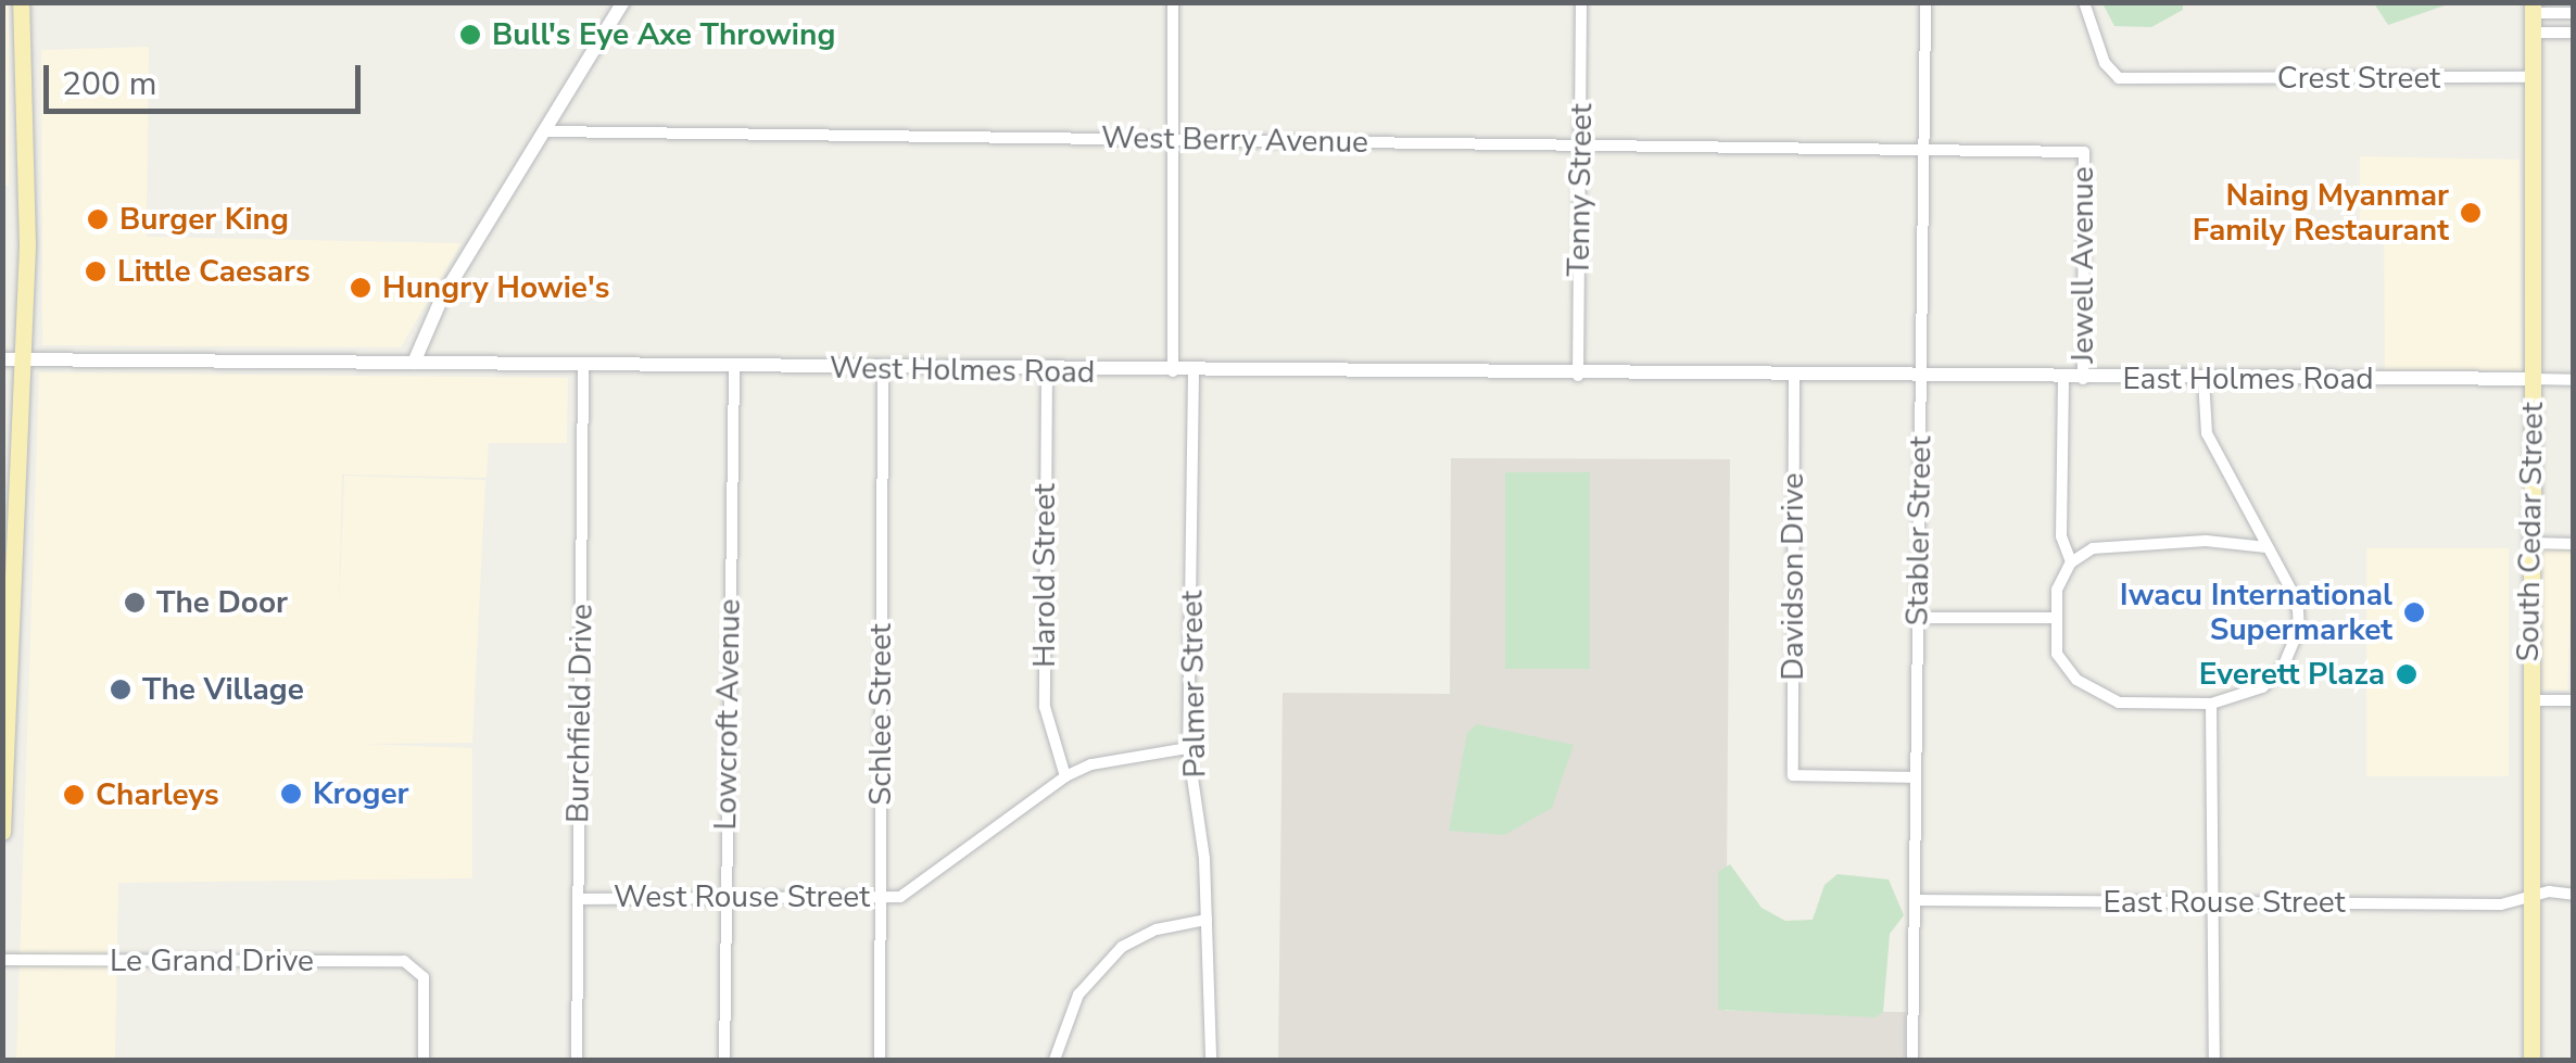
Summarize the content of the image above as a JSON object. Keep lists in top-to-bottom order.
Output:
{
  "streets": {
    "main road": ["South Cedar Street"],
    "street": [
      "Crest Street",
      "West Berry Avenue",
      "Tenny Street",
      "Jewell Avenue",
      "West Holmes Road",
      "East Holmes Road",
      "Stabler Street",
      "Harold Street",
      "Davidson Drive",
      "Palmer Street",
      "Burchfield Drive",
      "Lowcroft Avenue",
      "Schlee Street",
      "West Rouse Street",
      "East Rouse Street",
      "Le Grand Drive"
    ]
  },
  "crossings": [
    ["Crest Street", "South Cedar Street"],
    ["West Berry Avenue", "Tenny Street"],
    ["West Berry Avenue", "Jewell Avenue"],
    ["West Berry Avenue", "Stabler Street"],
    ["Tenny Street", "West Holmes Road"],
    ["Jewell Avenue", "East Holmes Road"],
    ["West Holmes Road", "East Holmes Road"],
    ["West Holmes Road", "Stabler Street"],
    ["West Holmes Road", "Harold Street"],
    ["West Holmes Road", "Davidson Drive"],
    ["West Holmes Road", "Palmer Street"],
    ["West Holmes Road", "Burchfield Drive"],
    ["West Holmes Road", "Lowcroft Avenue"],
    ["West Holmes Road", "Schlee Street"],
    ["East Holmes Road", "Stabler Street"],
    ["East Holmes Road", "South Cedar Street"],
    ["Stabler Street", "Davidson Drive"],
    ["Stabler Street", "East Rouse Street"],
    ["South Cedar Street", "East Rouse Street"],
    ["Harold Street", "West Rouse Street"],
    ["Palmer Street", "West Rouse Street"],
    ["Burchfield Drive", "West Rouse Street"],
    ["Lowcroft Avenue", "West Rouse Street"],
    ["Schlee Street", "West Rouse Street"]
  ],
  "places": [
    "Bull's Eye Axe Throwing",
    "Naing Myanmar Family Restaurant",
    "Burger King",
    "Little Caesars",
    "Hungry Howie's",
    "The Door",
    "Iwacu International Supermarket",
    "Everett Plaza",
    "The Village",
    "Kroger",
    "Charleys"
  ],
  "scale_bar": "200 m"
}
